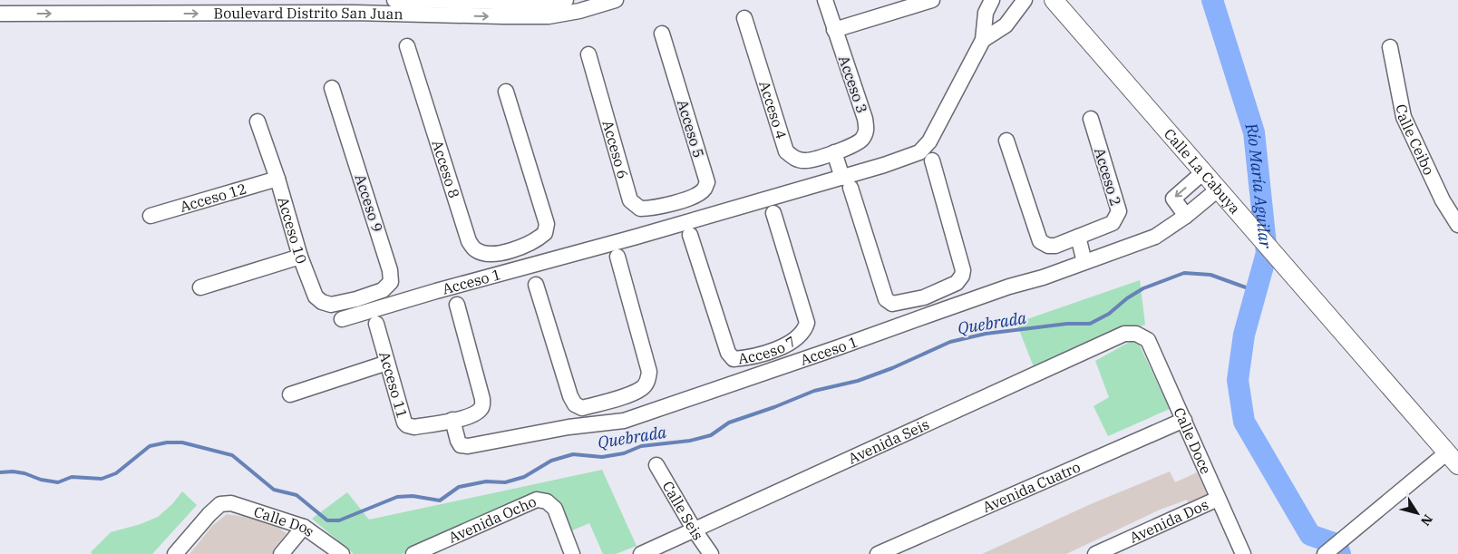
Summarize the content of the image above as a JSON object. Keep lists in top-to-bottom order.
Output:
{
  "streets": {
    "street": [
      "Boulevard Distrito San Juan",
      "Acceso 3",
      "Acceso 4",
      "Acceso 5",
      "Calle Ceibo",
      "Acceso 6",
      "Acceso 8",
      "Calle La Cabuya",
      "Acceso 2",
      "Acceso 12",
      "Acceso 9",
      "Acceso 10",
      "Acceso 1",
      "Acceso 7",
      "Acceso 11",
      "Calle Doce",
      "Avenida Seis",
      "Avenida Cuatro",
      "Calle Seis",
      "Avenida Ocho",
      "Avenida Dos",
      "Calle Dos"
    ]
  },
  "crossings": [
    ["Acceso 3", "Acceso 4"],
    ["Acceso 5", "Acceso 6"],
    ["Calle La Cabuya", "Acceso 1"],
    ["Acceso 12", "Acceso 10"],
    ["Acceso 9", "Acceso 10"],
    ["Acceso 1", "Acceso 11"],
    ["Calle Doce", "Avenida Seis"],
    ["Calle Doce", "Avenida Cuatro"],
    ["Calle Doce", "Avenida Dos"],
    ["Avenida Seis", "Calle Seis"]
  ],
  "one_way": ["Boulevard Distrito San Juan"],
  "water": ["Río María Aguilar", "Quebrada"],
  "north": "bottom right"
}
